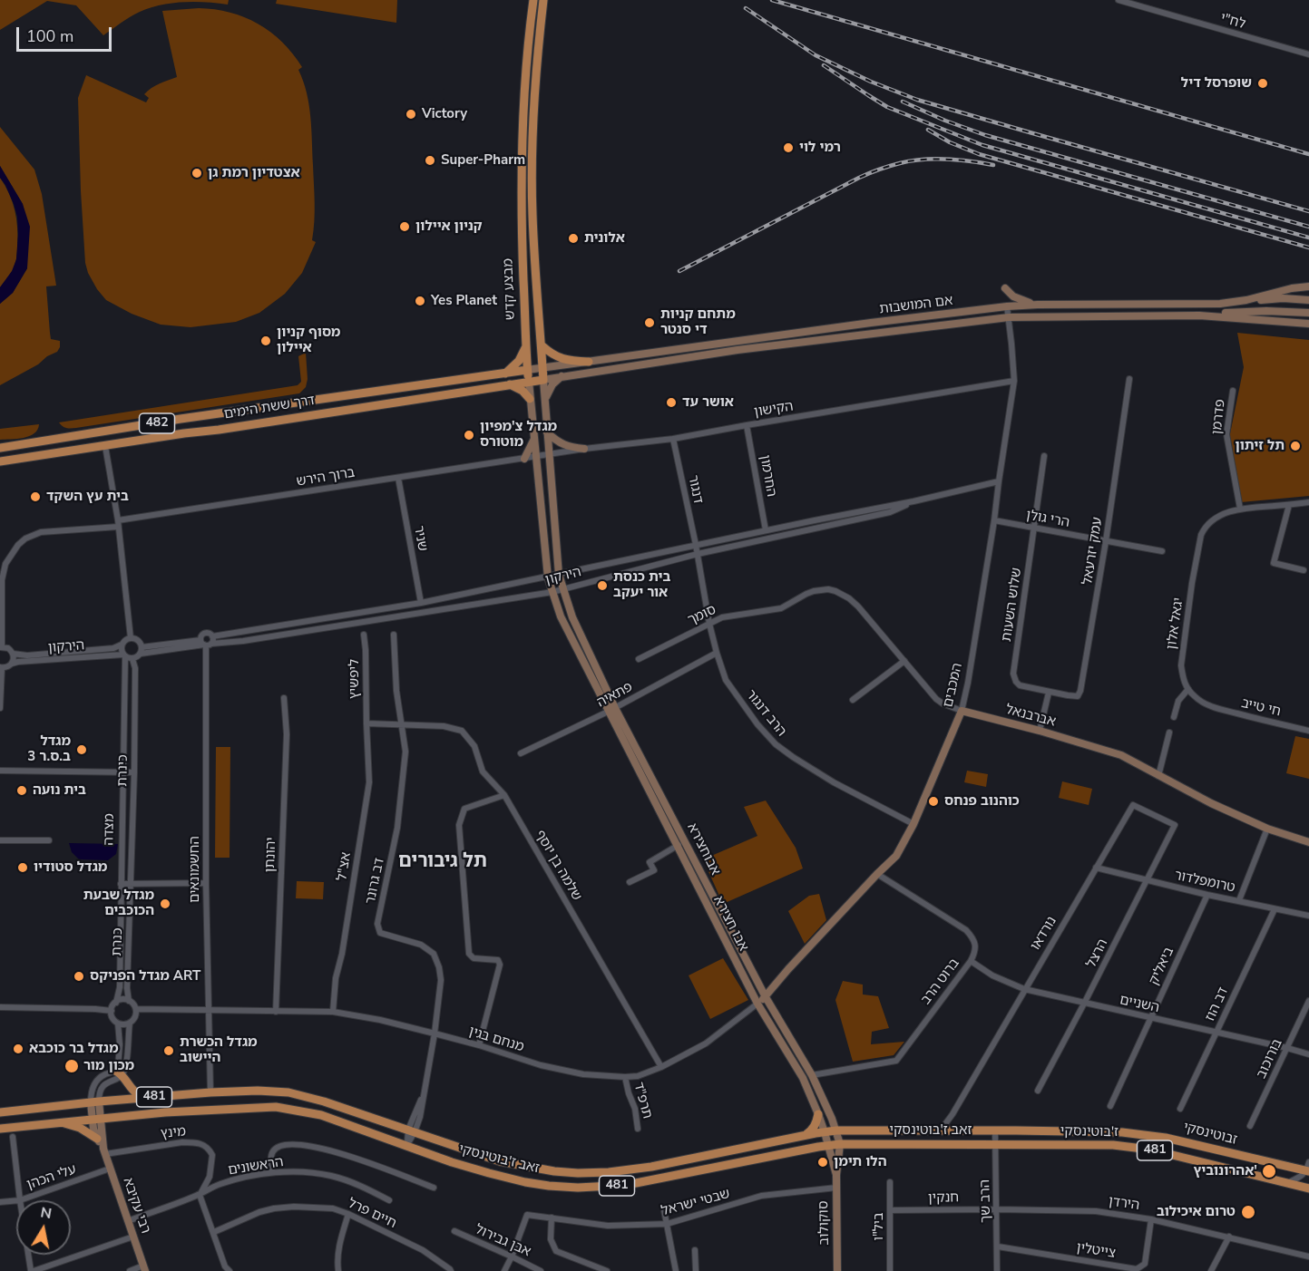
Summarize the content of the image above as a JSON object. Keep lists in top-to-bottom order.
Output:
{
  "streets": {
    "main road": [
      "מבצע קדש",
      "דרך ששת הימים",
      "482",
      "481",
      "זאב ז'בוטינסקי",
      "ז'בוטינסקי",
      "זבוטינסקי"
    ],
    "street": [
      "לח\"י",
      "אם המושבות",
      "הקישון",
      "פדרמן",
      "החרמון",
      "ברוך הירש",
      "דנגור",
      "הרי גולן",
      "שניר",
      "עמק יזרעאל",
      "הירקון",
      "שלוש השעות",
      "סומך",
      "יגאל אלון",
      "ליפשיץ",
      "המכבים",
      "פתאיה",
      "חי טייב",
      "הרב דנגור",
      "אברבנאל",
      "כינרת",
      "מצדה",
      "אבוחצירא",
      "יהונתן",
      "שלמה בן יוסף",
      "אצ\"ל",
      "החשמונאים",
      "דב גרונר",
      "טרומפלדור",
      "אבו חצירא",
      "נורדאו",
      "כנרת",
      "הרצל",
      "ביאליק",
      "ברוט הרב",
      "השניים",
      "דב הוז",
      "מנחם בגין",
      "בורוכוב",
      "תרפ\"ד",
      "מינץ",
      "הראשונים",
      "עלי הכהן",
      "חנקין",
      "הרב שך",
      "שבטי ישראל",
      "הירדן",
      "רבי עקיבא",
      "חיים פרל",
      "סוקולוב",
      "ביל\"ו",
      "אבן גבירול",
      "צייטלין"
    ]
  },
  "crossings": [
    ["מבצע קדש", "אם המושבות"],
    ["מבצע קדש", "דרך ששת הימים"],
    ["מבצע קדש", "הקישון"],
    ["מבצע קדש", "ברוך הירש"],
    ["מבצע קדש", "הירקון"],
    ["מבצע קדש", "אבוחצירא"],
    ["מבצע קדש", "אבו חצירא"],
    ["אם המושבות", "דרך ששת הימים"],
    ["אם המושבות", "המכבים"],
    ["הקישון", "החרמון"],
    ["הקישון", "ברוך הירש"],
    ["הקישון", "דנגור"],
    ["הקישון", "המכבים"],
    ["פדרמן", "יגאל אלון"],
    ["החרמון", "הירקון"],
    ["ברוך הירש", "שניר"],
    ["דנגור", "הירקון"],
    ["דנגור", "הרב דנגור"],
    ["הרי גולן", "עמק יזרעאל"],
    ["הרי גולן", "שלוש השעות"],
    ["הרי גולן", "המכבים"],
    ["שניר", "הירקון"],
    ["עמק יזרעאל", "שלוש השעות"],
    ["הירקון", "המכבים"],
    ["הירקון", "הרב דנגור"],
    ["הירקון", "כינרת"],
    ["הירקון", "מצדה"],
    ["הירקון", "אבוחצירא"],
    ["הירקון", "החשמונאים"],
    ["הירקון", "אבו חצירא"],
    ["סומך", "הרב דנגור"],
    ["סומך", "אברבנאל"],
    ["יגאל אלון", "חי טייב"],
    ["ליפשיץ", "שלמה בן יוסף"],
    ["ליפשיץ", "אצ\"ל"],
    ["המכבים", "הרב דנגור"],
    ["המכבים", "אברבנאל"],
    ["המכבים", "אבוחצירא"],
    ["המכבים", "אבו חצירא"],
    ["המכבים", "ברוט הרב"],
    ["המכבים", "מנחם בגין"],
    ["פתאיה", "הרב דנגור"],
    ["פתאיה", "אבוחצירא"],
    ["פתאיה", "אבו חצירא"],
    ["כינרת", "מצדה"],
    ["כינרת", "כנרת"],
    ["מצדה", "כנרת"],
    ["מצדה", "מנחם בגין"],
    ["אבוחצירא", "אבו חצירא"],
    ["אבוחצירא", "ברוט הרב"],
    ["אבוחצירא", "481"],
    ["אבוחצירא", "זאב ז'בוטינסקי"],
    ["יהונתן", "מנחם בגין"],
    ["שלמה בן יוסף", "אצ\"ל"],
    ["שלמה בן יוסף", "דב גרונר"],
    ["שלמה בן יוסף", "מנחם בגין"],
    ["אצ\"ל", "מנחם בגין"],
    ["החשמונאים", "מנחם בגין"],
    ["החשמונאים", "זאב ז'בוטינסקי"],
    ["דב גרונר", "מנחם בגין"],
    ["דב גרונר", "זאב ז'בוטינסקי"],
    ["טרומפלדור", "נורדאו"],
    ["טרומפלדור", "הרצל"],
    ["טרומפלדור", "ביאליק"],
    ["טרומפלדור", "דב הוז"],
    ["אבו חצירא", "מנחם בגין"],
    ["אבו חצירא", "זאב ז'בוטינסקי"],
    ["אבו חצירא", "סוקולוב"],
    ["נורדאו", "הרצל"],
    ["נורדאו", "השניים"],
    ["נורדאו", "481"],
    ["כנרת", "מנחם בגין"],
    ["הרצל", "השניים"],
    ["ביאליק", "השניים"],
    ["ברוט הרב", "השניים"],
    ["השניים", "דב הוז"],
    ["השניים", "בורוכוב"],
    ["מנחם בגין", "תרפ\"ד"],
    ["481", "זאב ז'בוטינסקי"],
    ["481", "זבוטינסקי"],
    ["481", "הרב שך"],
    ["זאב ז'בוטינסקי", "ז'בוטינסקי"],
    ["זאב ז'בוטינסקי", "הרב שך"],
    ["זאב ז'בוטינסקי", "רבי עקיבא"],
    ["זאב ז'בוטינסקי", "סוקולוב"],
    ["ז'בוטינסקי", "הרב שך"],
    ["מינץ", "הראשונים"],
    ["מינץ", "רבי עקיבא"],
    ["זבוטינסקי", "הרב שך"],
    ["הראשונים", "רבי עקיבא"],
    ["עלי הכהן", "רבי עקיבא"],
    ["חנקין", "הרב שך"],
    ["חנקין", "הירדן"],
    ["חנקין", "ביל\"ו"],
    ["הרב שך", "הירדן"],
    ["הרב שך", "צייטלין"],
    ["שבטי ישראל", "סוקולוב"],
    ["שבטי ישראל", "אבן גבירול"],
    ["הירדן", "צייטלין"]
  ],
  "districts": ["תל גיבורים"],
  "places": [
    "שופרסל דיל",
    "Victory",
    "רמי לוי",
    "Super-Pharm",
    "אצטדיון רמת גן",
    "קניון איילון",
    "אלונית",
    "Yes Planet",
    "מתחם קניות די סנטר",
    "מסוף קניון איילון",
    "אושר עד",
    "מגדל צ'מפיון מוטורס",
    "תל זיתון",
    "בית עץ השקד",
    "בית כנסת אור יעקב",
    "מגדל ב.ס.ר 3",
    "בית נועה",
    "כוהנוב פנחס",
    "מגדל סטודיו",
    "מגדל שבעת הכוכבים",
    "מגדל הפניקס ART",
    "מגדל בר כוכבא",
    "מגדל הכשרת היישוב",
    "מכון מור",
    "הלו תימן",
    "אהרונוביץ'",
    "טרום איכילוב"
  ],
  "scale_bar": "100 m",
  "north": "top"
}
